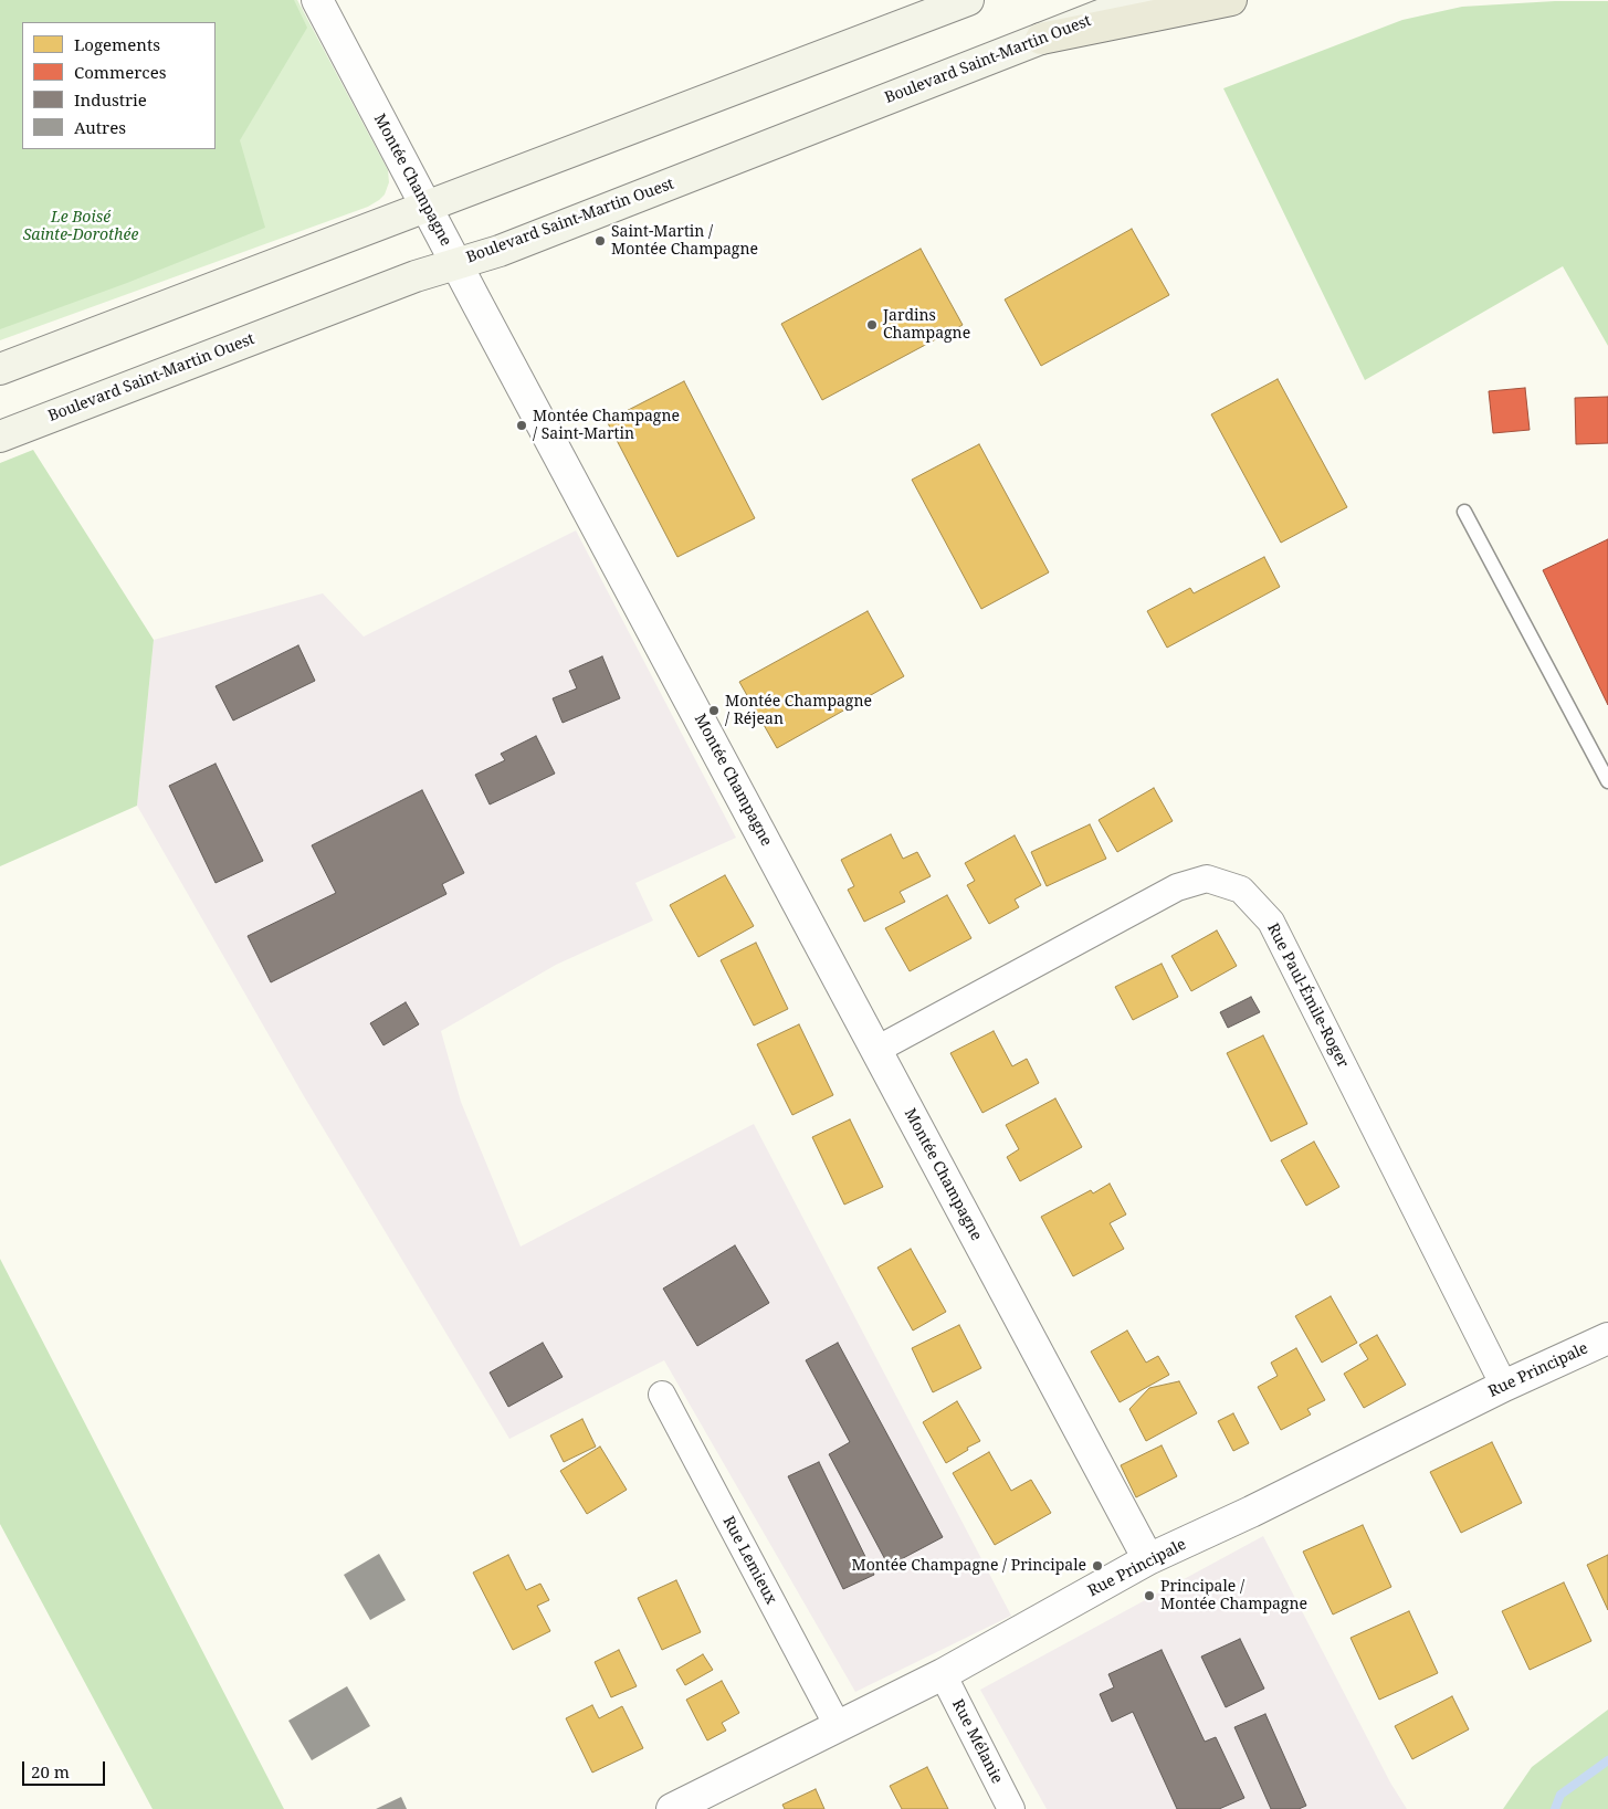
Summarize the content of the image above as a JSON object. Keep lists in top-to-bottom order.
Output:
{
  "streets": {
    "main road": ["Boulevard Saint-Martin Ouest"],
    "street": [
      "Montée Champagne",
      "Rue Paul-Émile-Roger",
      "Rue Principale",
      "Rue Lemieux",
      "Rue Mélanie"
    ]
  },
  "crossings": [
    ["Boulevard Saint-Martin Ouest", "Montée Champagne"],
    ["Montée Champagne", "Rue Paul-Émile-Roger"],
    ["Montée Champagne", "Rue Principale"],
    ["Rue Paul-Émile-Roger", "Rue Principale"],
    ["Rue Principale", "Rue Lemieux"],
    ["Rue Principale", "Rue Mélanie"]
  ],
  "parks": ["Le Boisé Sainte-Dorothée"],
  "places": [
    "Saint-Martin / Montée Champagne",
    "Jardins Champagne",
    "Montée Champagne / Saint-Martin",
    "Montée Champagne / Réjean",
    "Montée Champagne / Principale",
    "Principale / Montée Champagne"
  ],
  "legend": [
    "Logements",
    "Commerces",
    "Industrie",
    "Autres"
  ],
  "scale_bar": "20 m"
}
